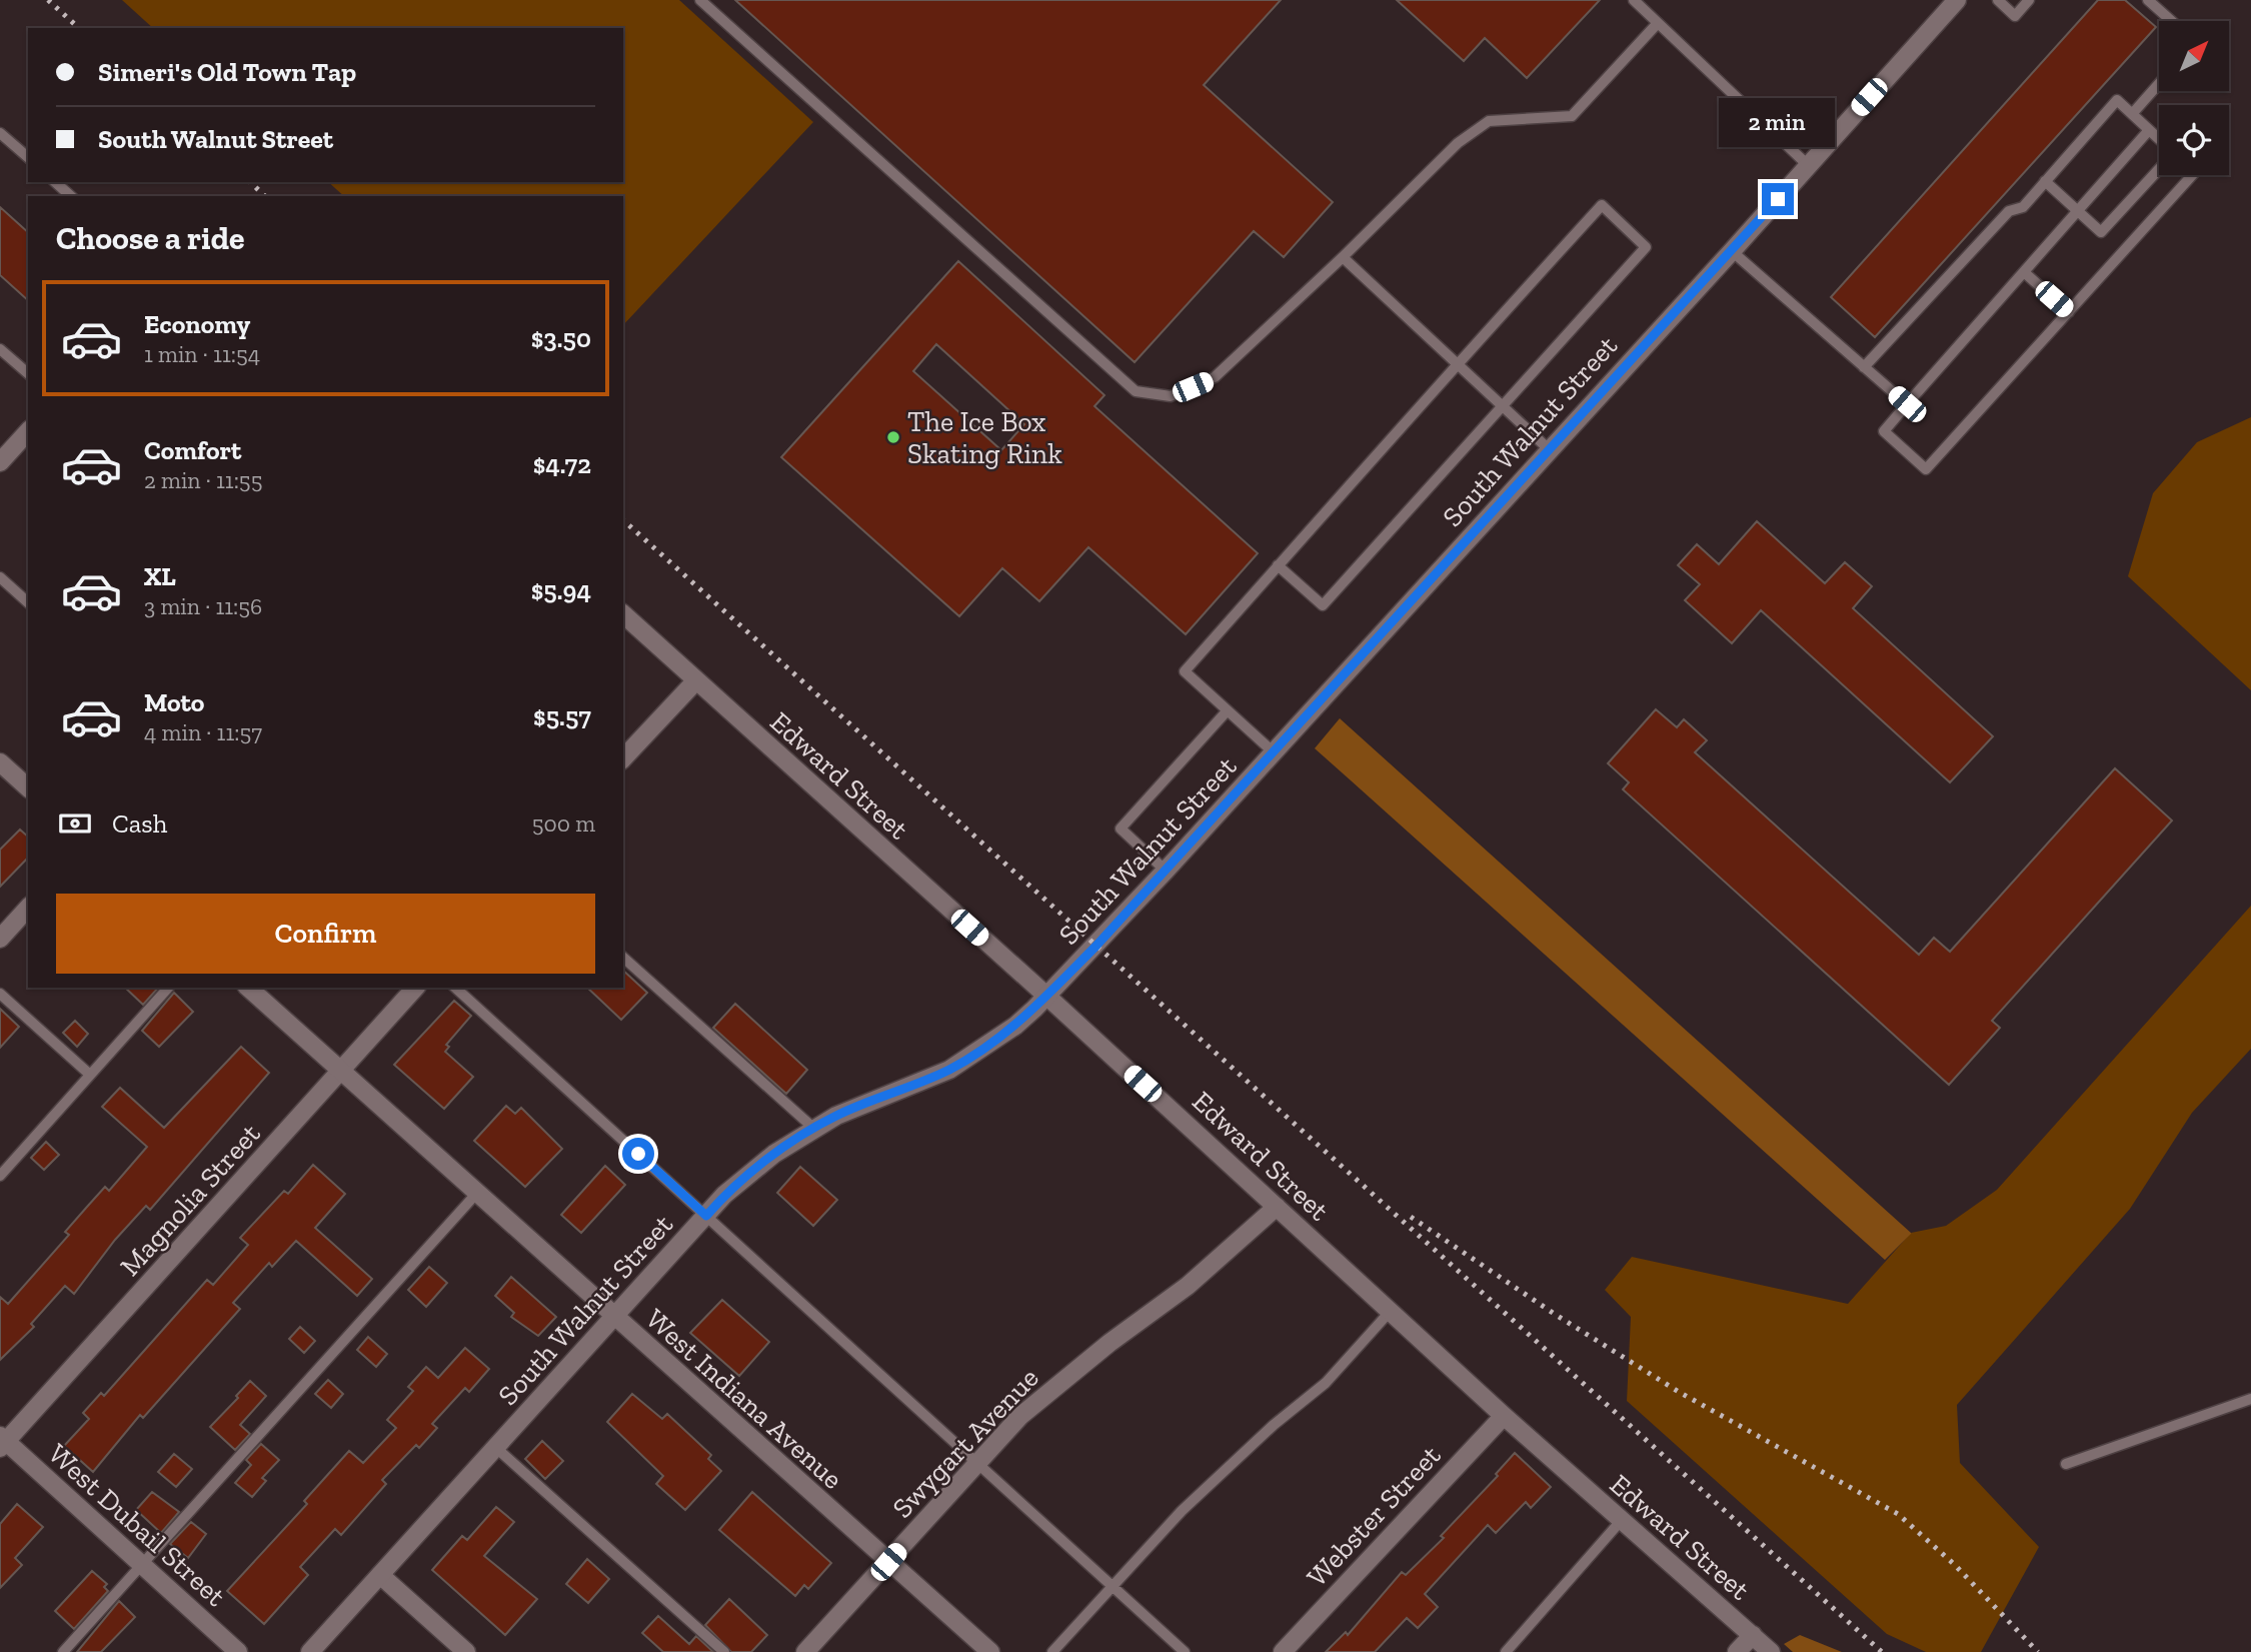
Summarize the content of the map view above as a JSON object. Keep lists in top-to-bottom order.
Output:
{
  "streets": {
    "street": [
      "South Walnut Street",
      "Edward Street",
      "Magnolia Street",
      "West Indiana Avenue",
      "Swygart Avenue",
      "Webster Street",
      "West Dubail Street"
    ]
  },
  "crossings": [
    ["South Walnut Street", "Edward Street"],
    ["South Walnut Street", "West Indiana Avenue"],
    ["Edward Street", "Swygart Avenue"],
    ["Edward Street", "Webster Street"],
    ["Magnolia Street", "West Indiana Avenue"],
    ["Magnolia Street", "West Dubail Street"],
    ["West Indiana Avenue", "Swygart Avenue"]
  ],
  "places": ["The Ice Box Skating Rink"],
  "north": "top right",
  "page": {
    "banner": ["Simeri's Old Town Tap", "South Walnut Street"],
    "bubble": "2 min",
    "heading": "Choose a ride",
    "list": [
      {
        "name": "Economy",
        "note": "1 min · 11:54",
        "value": "$3.50"
      },
      {
        "name": "Comfort",
        "note": "2 min · 11:55",
        "value": "$4.72"
      },
      {
        "name": "XL",
        "note": "3 min · 11:56",
        "value": "$5.94"
      },
      {
        "name": "Moto",
        "note": "4 min · 11:57",
        "value": "$5.57"
      }
    ],
    "pay": ["Cash", "500 m"],
    "buttons": "Confirm"
  }
}
